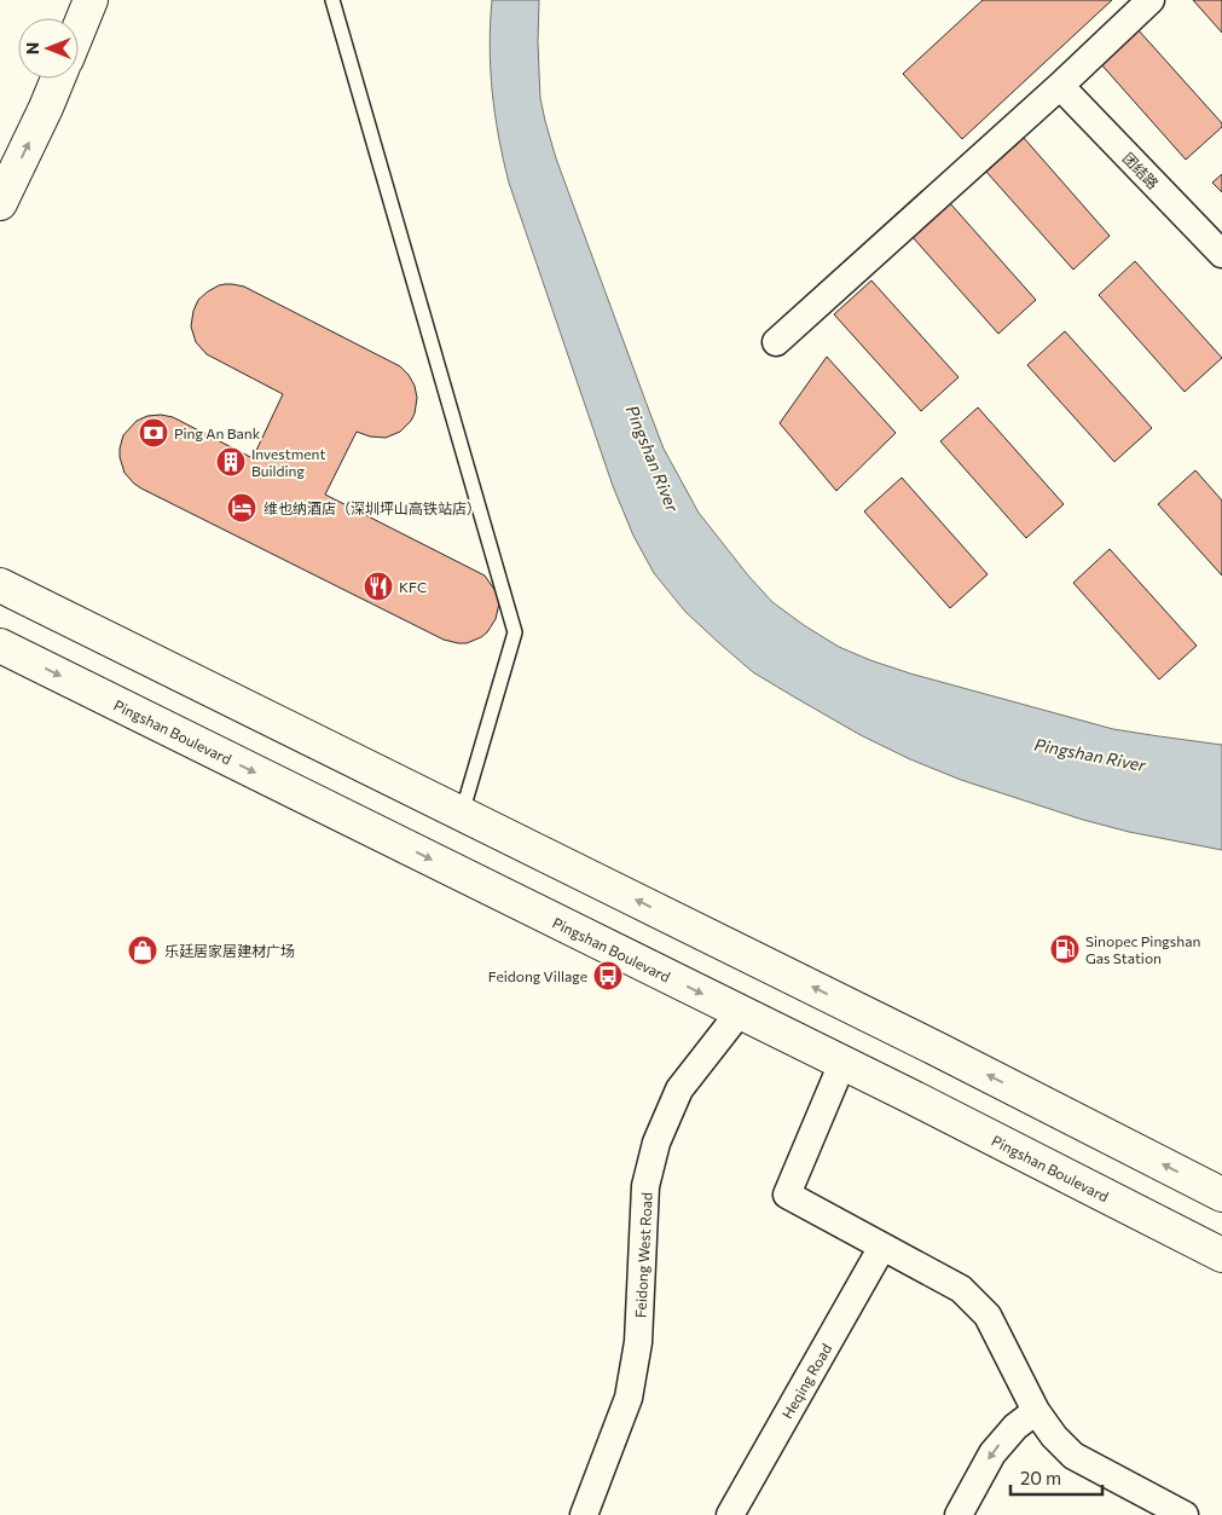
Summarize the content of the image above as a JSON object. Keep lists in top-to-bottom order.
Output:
{
  "streets": {
    "main road": ["Pingshan Boulevard"],
    "street": ["团结路", "Feidong West Road", "Heqing Road"]
  },
  "crossings": [
    ["Pingshan Boulevard", "Feidong West Road"]
  ],
  "water": ["Pingshan River"],
  "places": {
    "bank": ["Ping An Bank"],
    "building": ["Investment Building"],
    "hotel": ["维也纳酒店（深圳坪山高铁站店）"],
    "restaurant": ["KFC"],
    "fuel station": ["Sinopec Pingshan Gas Station"],
    "shop": ["乐廷居家居建材广场"],
    "bus stop": ["Feidong Village"]
  },
  "scale_bar": "20 m",
  "north": "left"
}
